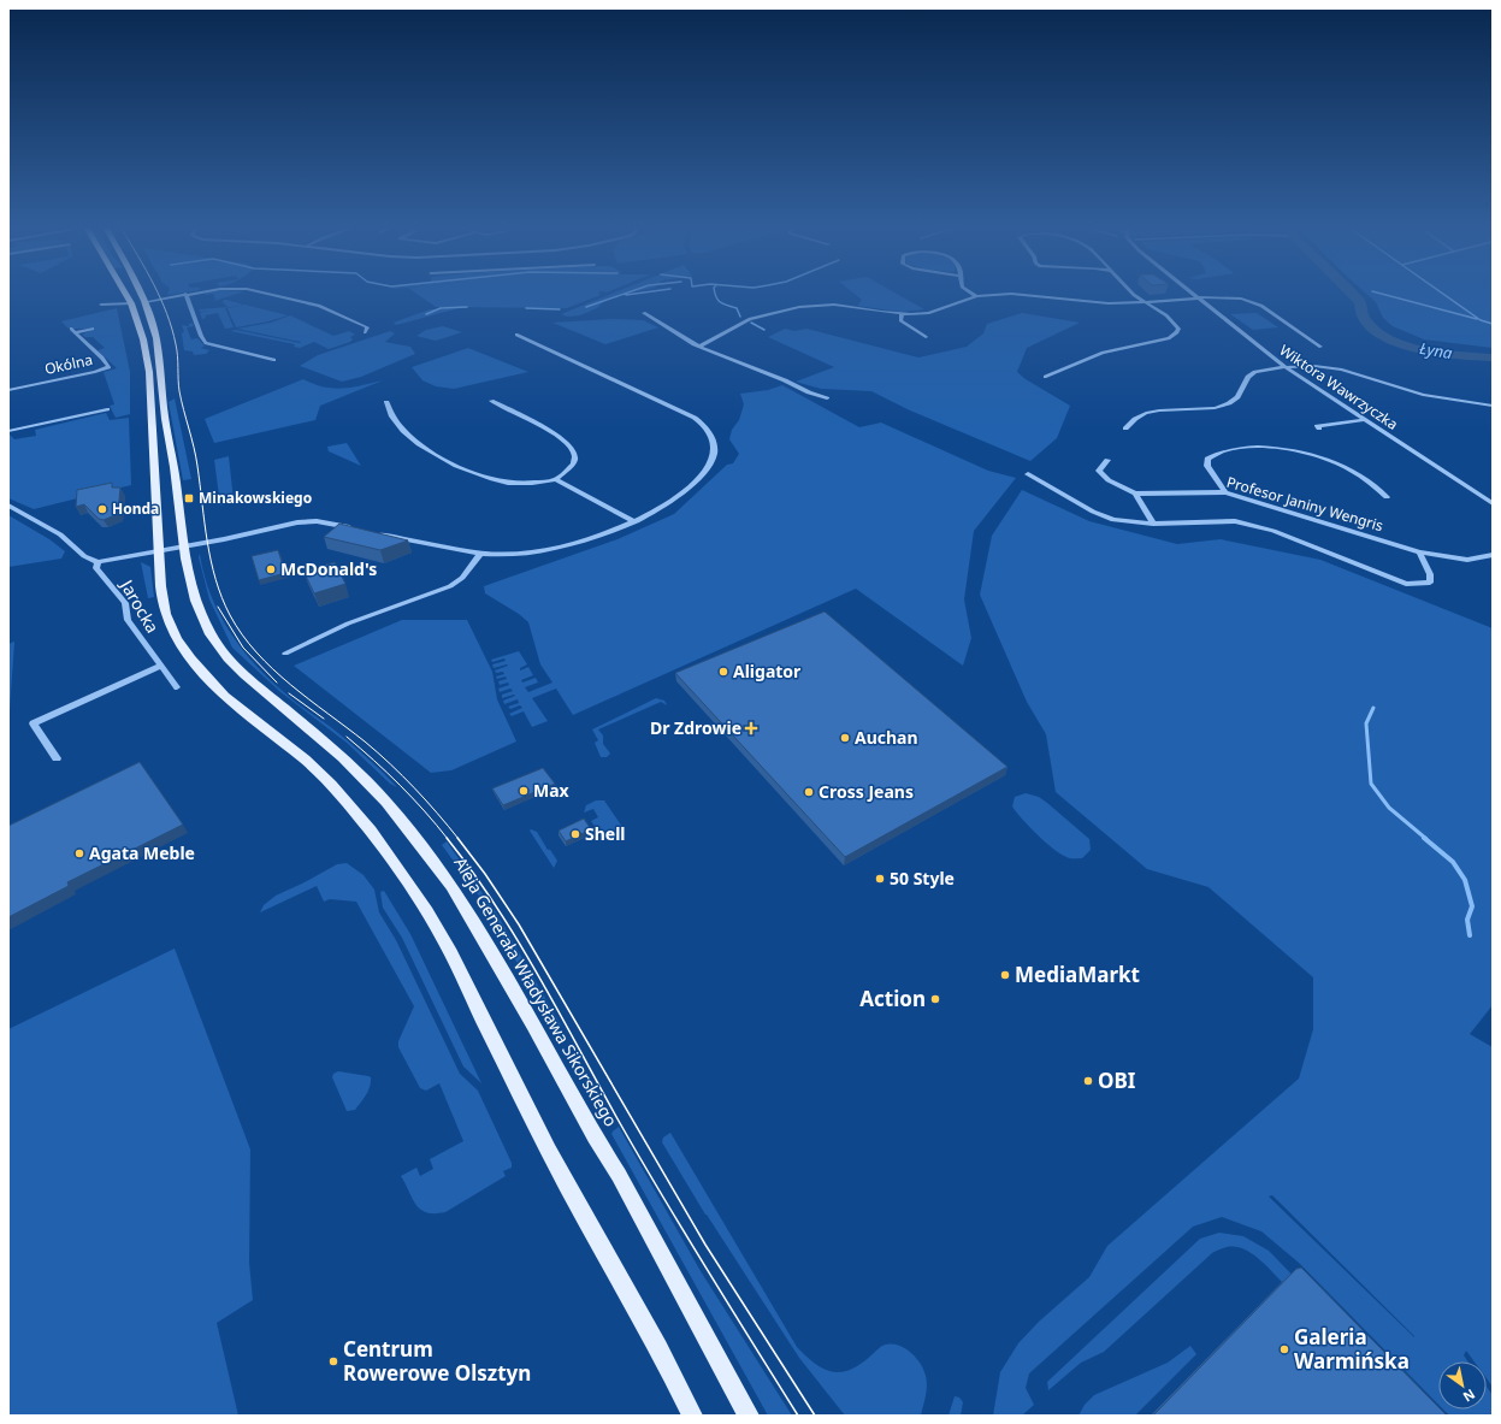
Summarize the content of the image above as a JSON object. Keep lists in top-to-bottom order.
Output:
{
  "streets": {
    "main road": ["Aleja Generała Władysława Sikorskiego"],
    "street": [
      "Okólna",
      "Wiktora Wawrzyczka",
      "Profesor Janiny Wengris",
      "Jarocka"
    ]
  },
  "crossings": [
    ["Jarocka", "Aleja Generała Władysława Sikorskiego"]
  ],
  "water": ["Łyna"],
  "places": {
    "transit": ["Minakowskiego"],
    "other": [
      "Honda",
      "McDonald's",
      "Aligator",
      "Auchan",
      "Max",
      "Cross Jeans",
      "Shell",
      "Agata Meble",
      "50 Style",
      "MediaMarkt",
      "Action",
      "OBI",
      "Galeria Warmińska",
      "Centrum Rowerowe Olsztyn"
    ],
    "health": ["Dr Zdrowie"]
  },
  "north": "bottom right"
}
